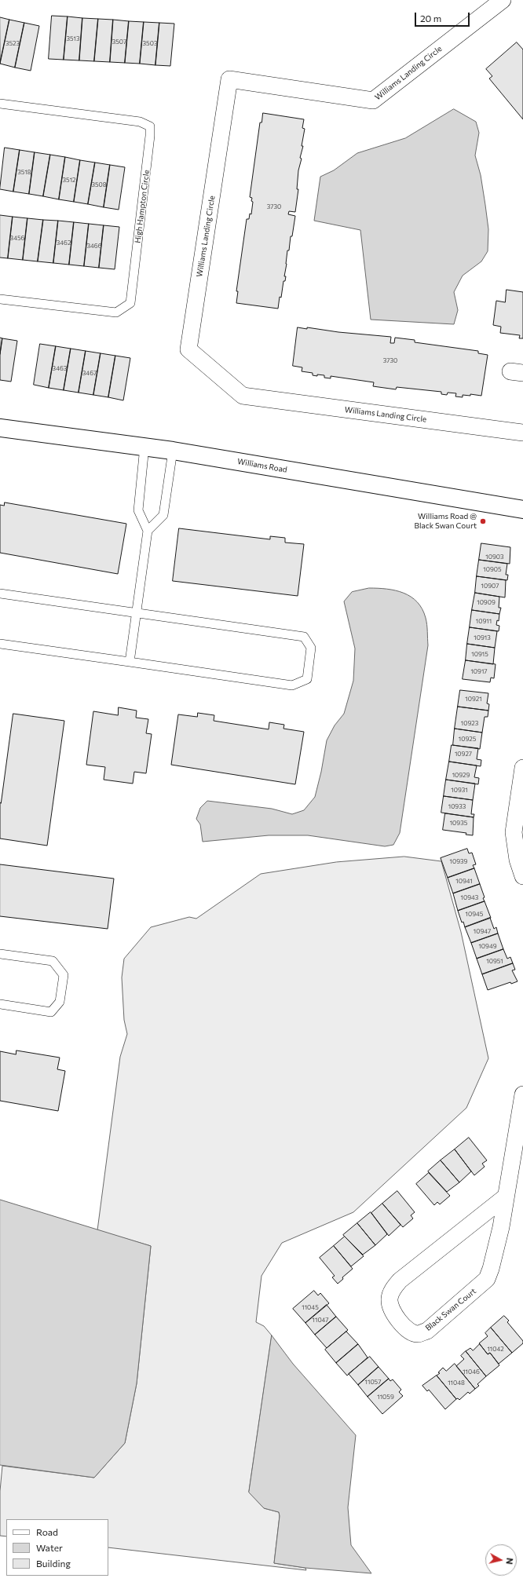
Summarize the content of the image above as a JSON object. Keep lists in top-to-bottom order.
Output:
{
  "streets": {
    "street": ["Williams Landing Circle", "Williams Road", "Black Swan Court"],
    "lane": ["High Hampton Circle"]
  },
  "places": ["Williams Road @ Black Swan Court"],
  "house_numbers": [
    "3513",
    "3507",
    "3523",
    "3503",
    "3518",
    "3512",
    "3508",
    "3730",
    "3456",
    "3462",
    "3466",
    "3730",
    "3463",
    "3467",
    "10903",
    "10905",
    "10907",
    "10909",
    "10911",
    "10913",
    "10915",
    "10917",
    "10921",
    "10923",
    "10925",
    "10927",
    "10929",
    "10931",
    "10933",
    "10935",
    "10939",
    "10941",
    "10943",
    "10945",
    "10947",
    "10949",
    "10951",
    "11045",
    "11047",
    "11042",
    "11046",
    "11057",
    "11048",
    "11059"
  ],
  "legend": ["Road", "Water", "Building"],
  "scale_bar": "20 m",
  "north": "right"
}
